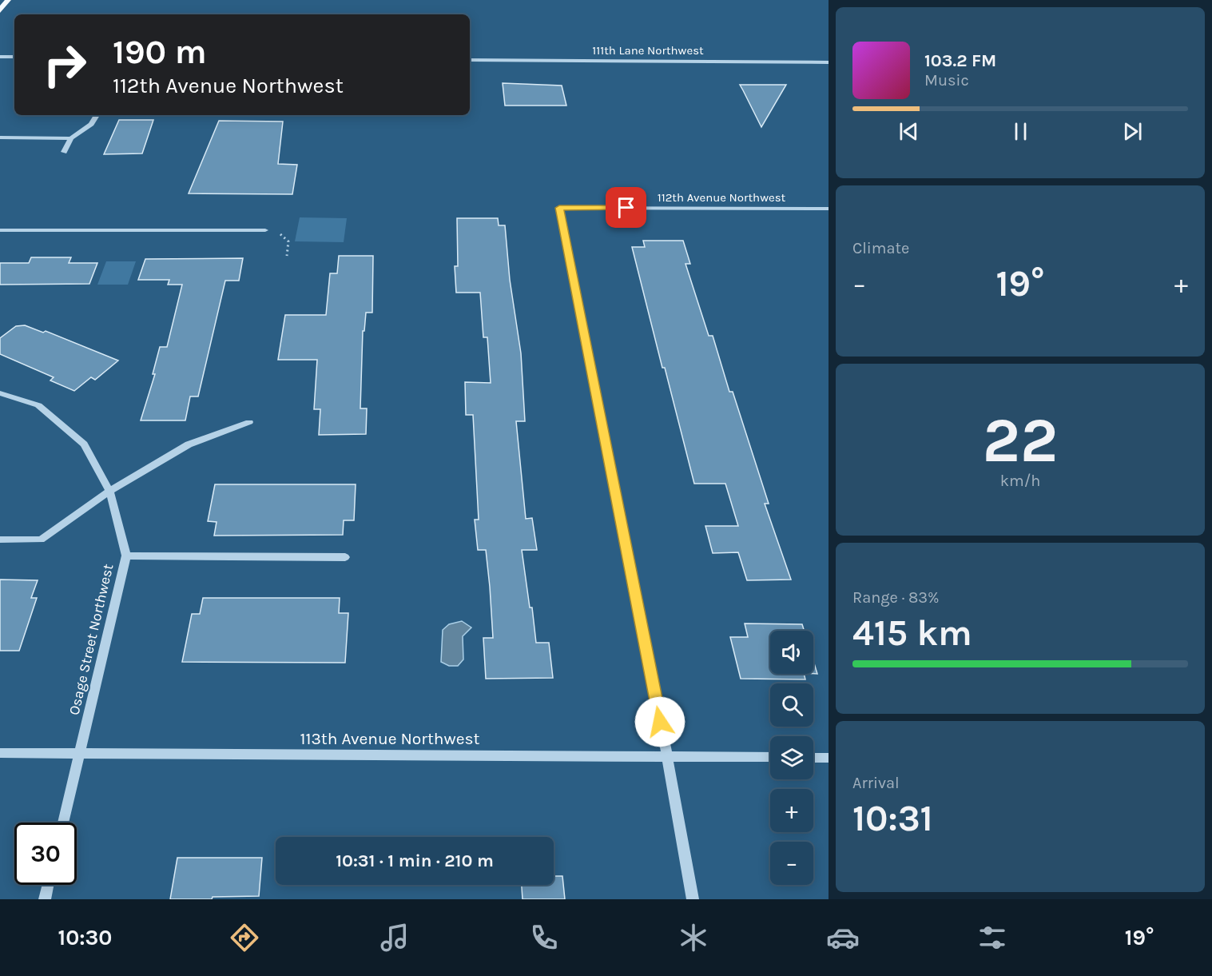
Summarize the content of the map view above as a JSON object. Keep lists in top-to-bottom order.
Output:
{
  "streets": {
    "street": [
      "111th Lane Northwest",
      "112th Avenue Northwest",
      "Osage Street Northwest",
      "113th Avenue Northwest"
    ]
  },
  "crossings": [
    ["112th Avenue Northwest", "113th Avenue Northwest"],
    ["Osage Street Northwest", "113th Avenue Northwest"]
  ],
  "page": {
    "turn": ["190 m", "112th Avenue Northwest"],
    "song": ["103.2 FM", "Music"],
    "tile": [
      "Climate",
      ["22", "km/h"],
      ["Range · 83%", "415 km"],
      ["Arrival", "10:31"]
    ],
    "heat": ["−", "19°", "+"],
    "map_buttons": ["+", "−"],
    "limit": "30",
    "trip": "10:31 · 1 min · 210 m",
    "tabs": ["10:30", "19°"]
  }
}
